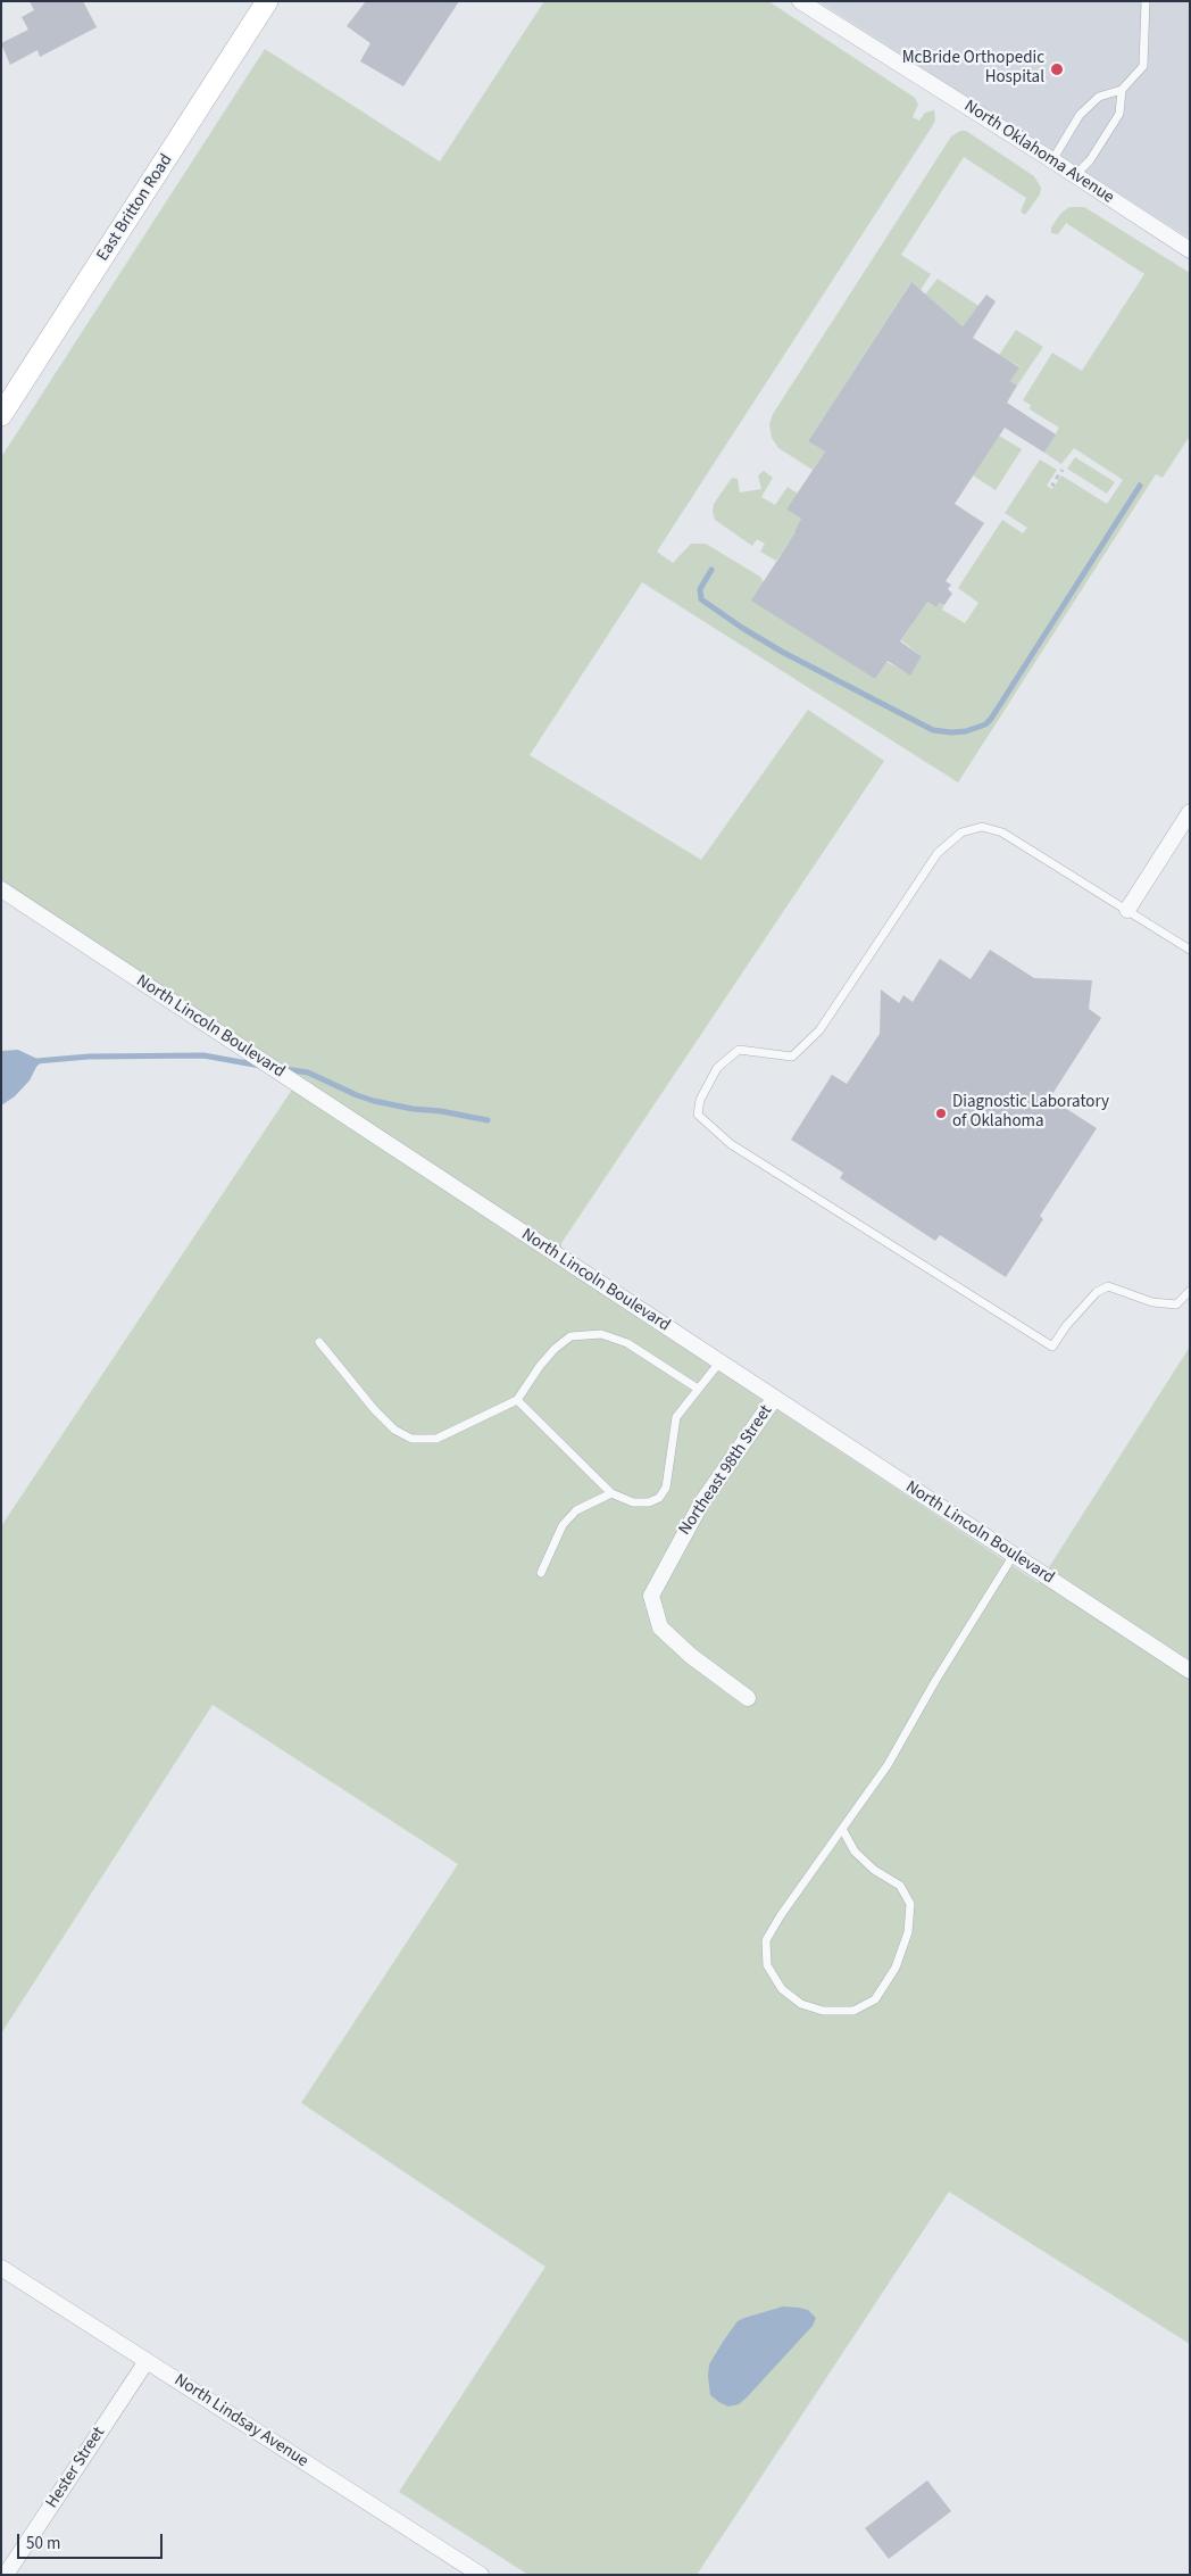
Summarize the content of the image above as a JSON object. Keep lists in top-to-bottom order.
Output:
{
  "streets": {
    "main road": ["East Britton Road"],
    "street": [
      "North Oklahoma Avenue",
      "North Lincoln Boulevard",
      "Northeast 98th Street",
      "North Lindsay Avenue",
      "Hester Street"
    ]
  },
  "crossings": [
    ["North Lincoln Boulevard", "Northeast 98th Street"],
    ["North Lindsay Avenue", "Hester Street"]
  ],
  "places": ["McBride Orthopedic Hospital", "Diagnostic Laboratory of Oklahoma"],
  "scale_bar": "50 m"
}
